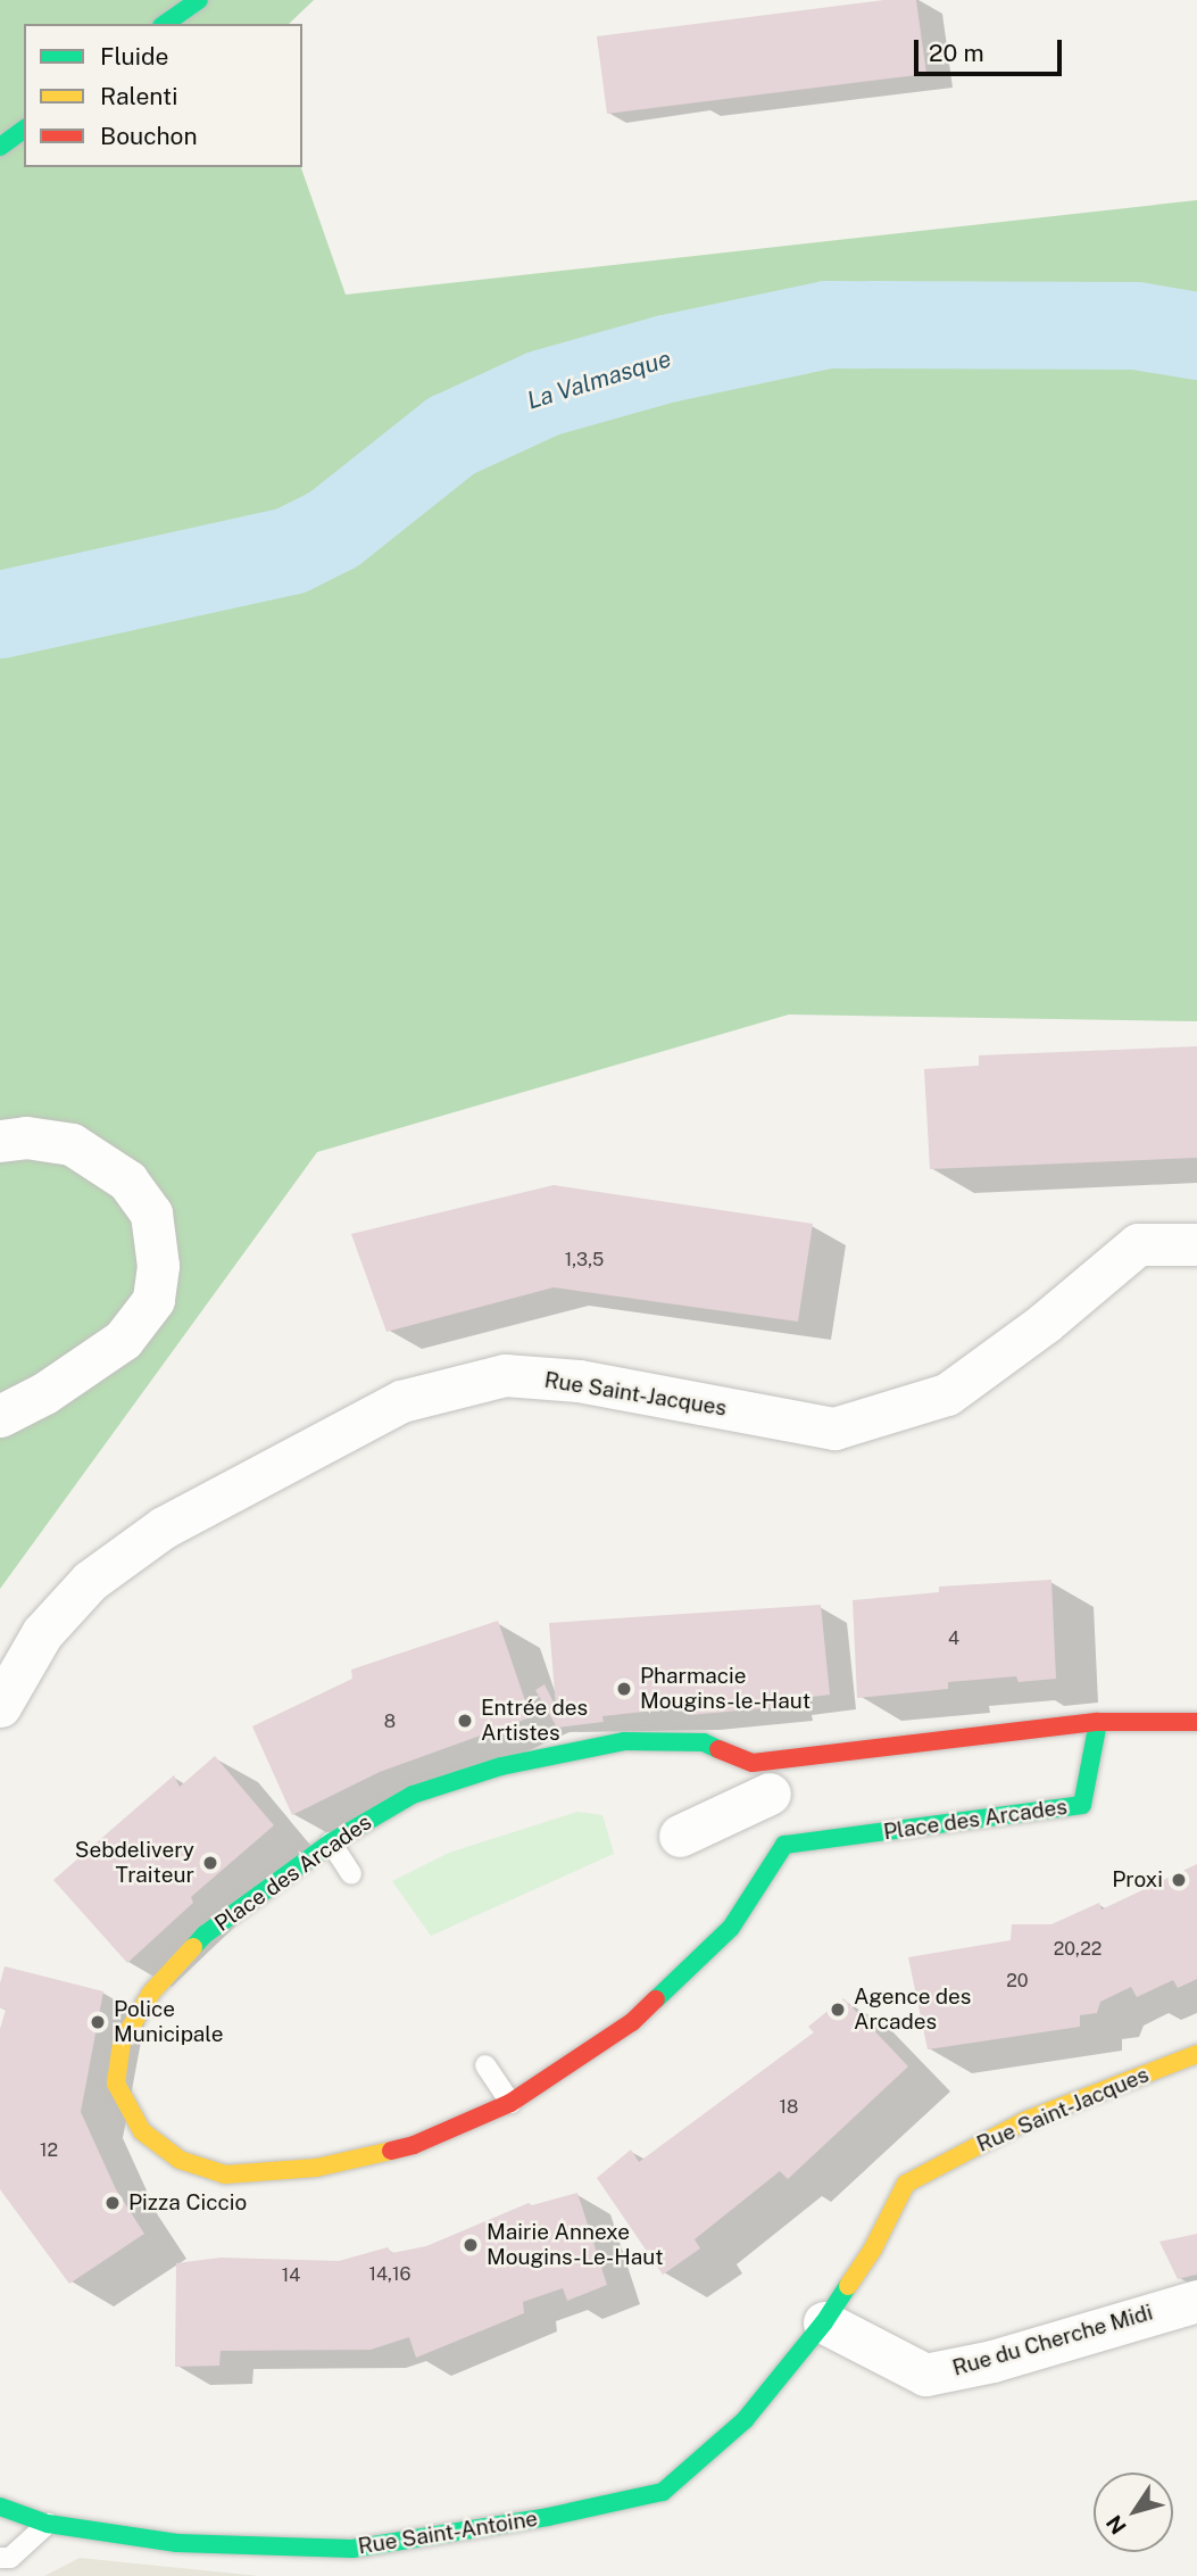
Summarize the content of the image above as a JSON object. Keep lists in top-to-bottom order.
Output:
{
  "streets": {
    "street": [
      "Rue Saint-Jacques",
      "Place des Arcades",
      "Rue du Cherche Midi",
      "Rue Saint-Antoine"
    ]
  },
  "crossings": [
    ["Rue Saint-Jacques", "Rue du Cherche Midi"],
    ["Rue Saint-Jacques", "Rue Saint-Antoine"],
    ["Rue du Cherche Midi", "Rue Saint-Antoine"]
  ],
  "water": ["La Valmasque"],
  "places": [
    "Pharmacie Mougins-le-Haut",
    "Entrée des Artistes",
    "Sebdelivery Traiteur",
    "Proxi",
    "Agence des Arcades",
    "Police Municipale",
    "Pizza Ciccio",
    "Mairie Annexe Mougins-Le-Haut"
  ],
  "house_numbers": [
    "1,3,5",
    "4",
    "8",
    "20,22",
    "20",
    "18",
    "12",
    "14,16",
    "14"
  ],
  "legend": ["Fluide", "Ralenti", "Bouchon"],
  "scale_bar": "20 m",
  "north": "bottom left"
}
